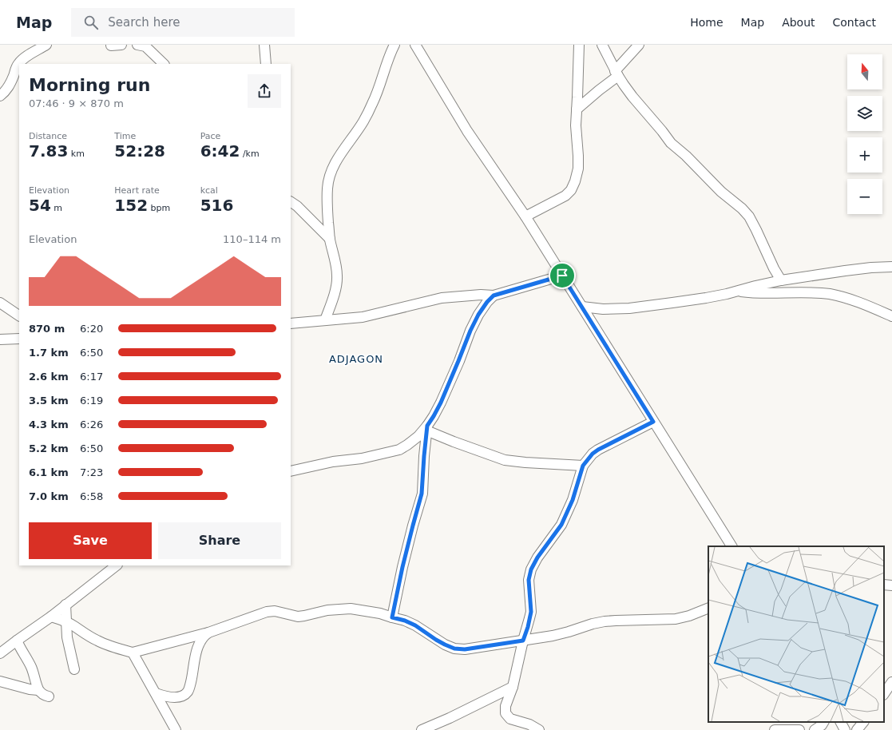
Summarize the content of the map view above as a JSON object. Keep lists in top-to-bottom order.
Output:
{
  "districts": ["ADJAGON"],
  "north": "top",
  "page": {
    "header": "Map",
    "search": "Search here",
    "nav": [
      "Home",
      "Map",
      "About",
      "Contact"
    ],
    "map_buttons": ["+", "−"],
    "heading": ["Morning run", "07:46 · 9 × 870 m"],
    "stats": [
      ["Distance", "7.83 km"],
      ["Time", "52:28"],
      ["Pace", "6:42 /km"],
      ["Elevation", "54 m"],
      ["Heart rate", "152 bpm"],
      ["kcal", "516"]
    ],
    "chart": ["Elevation", "110–114 m"],
    "list": [
      {
        "name": "870 m",
        "note": "6:20"
      },
      {
        "name": "1.7 km",
        "note": "6:50"
      },
      {
        "name": "2.6 km",
        "note": "6:17"
      },
      {
        "name": "3.5 km",
        "note": "6:19"
      },
      {
        "name": "4.3 km",
        "note": "6:26"
      },
      {
        "name": "5.2 km",
        "note": "6:50"
      },
      {
        "name": "6.1 km",
        "note": "7:23"
      },
      {
        "name": "7.0 km",
        "note": "6:58"
      }
    ],
    "buttons": ["Save", "Share"]
  }
}
